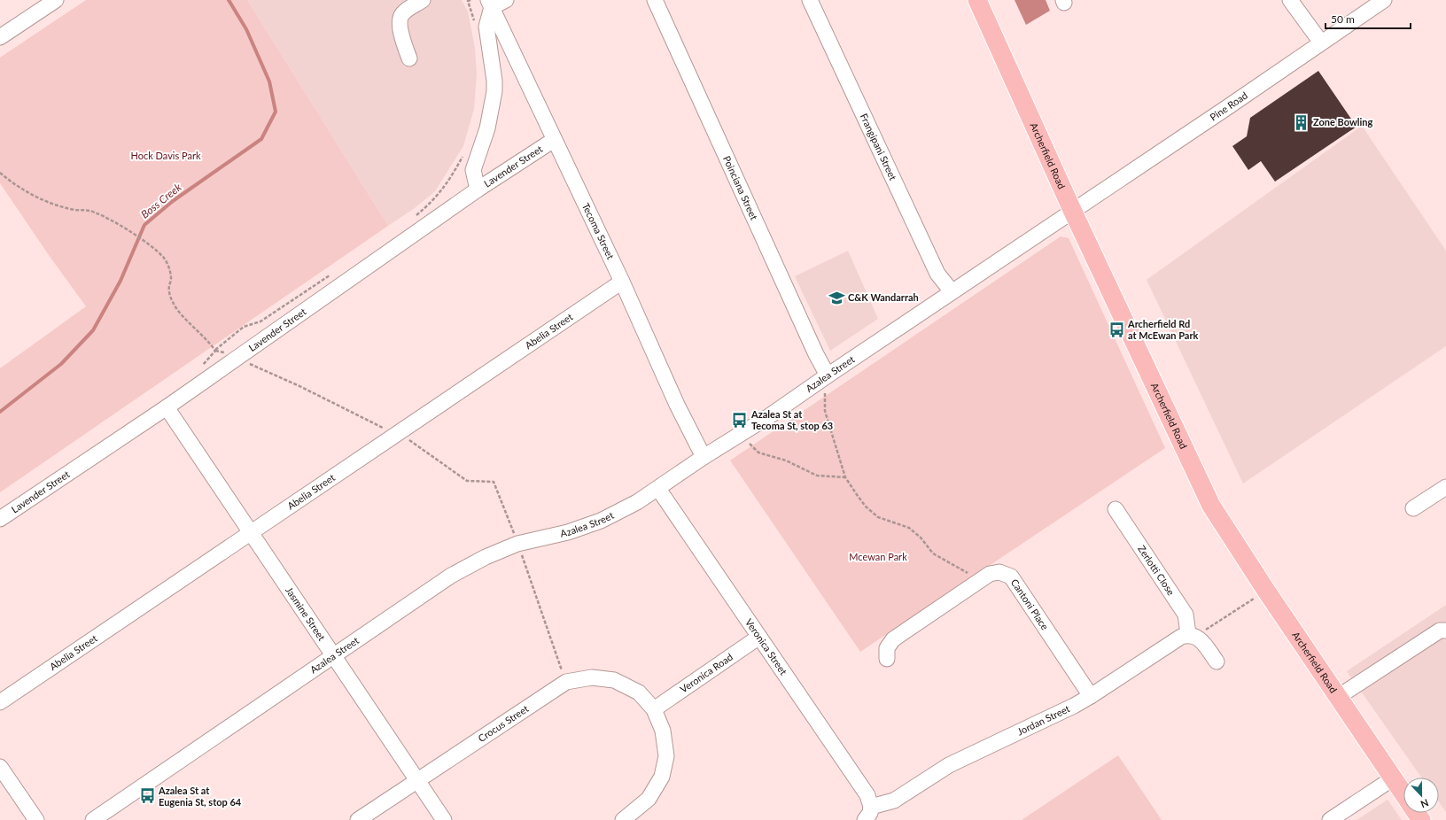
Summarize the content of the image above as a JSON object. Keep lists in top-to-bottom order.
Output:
{
  "streets": {
    "main road": ["Archerfield Road"],
    "street": [
      "Pine Road",
      "Frangipani Street",
      "Lavender Street",
      "Poinciana Street",
      "Tecoma Street",
      "Abelia Street",
      "Azalea Street",
      "Zerlotti Close",
      "Cantoni Place",
      "Jasmine Street",
      "Veronica Street",
      "Veronica Road",
      "Jordan Street",
      "Crocus Street"
    ]
  },
  "crossings": [
    ["Pine Road", "Archerfield Road"],
    ["Pine Road", "Azalea Street"],
    ["Frangipani Street", "Azalea Street"],
    ["Archerfield Road", "Azalea Street"],
    ["Lavender Street", "Tecoma Street"],
    ["Lavender Street", "Jasmine Street"],
    ["Poinciana Street", "Azalea Street"],
    ["Tecoma Street", "Abelia Street"],
    ["Tecoma Street", "Azalea Street"],
    ["Abelia Street", "Jasmine Street"],
    ["Azalea Street", "Jasmine Street"],
    ["Azalea Street", "Veronica Street"],
    ["Zerlotti Close", "Jordan Street"],
    ["Cantoni Place", "Jordan Street"],
    ["Jasmine Street", "Crocus Street"],
    ["Veronica Street", "Veronica Road"],
    ["Veronica Street", "Jordan Street"],
    ["Veronica Road", "Crocus Street"]
  ],
  "water": ["Boss Creek"],
  "parks": ["Hock Davis Park", "Mcewan Park"],
  "places": {
    "building": ["Zone Bowling"],
    "school or university": ["C&K Wandarrah"],
    "bus stop": ["Archerfield Rd at McEwan Park", "Azalea St at Tecoma St, stop 63", "Azalea St at Eugenia St, stop 64"]
  },
  "scale_bar": "50 m",
  "north": "bottom"
}
